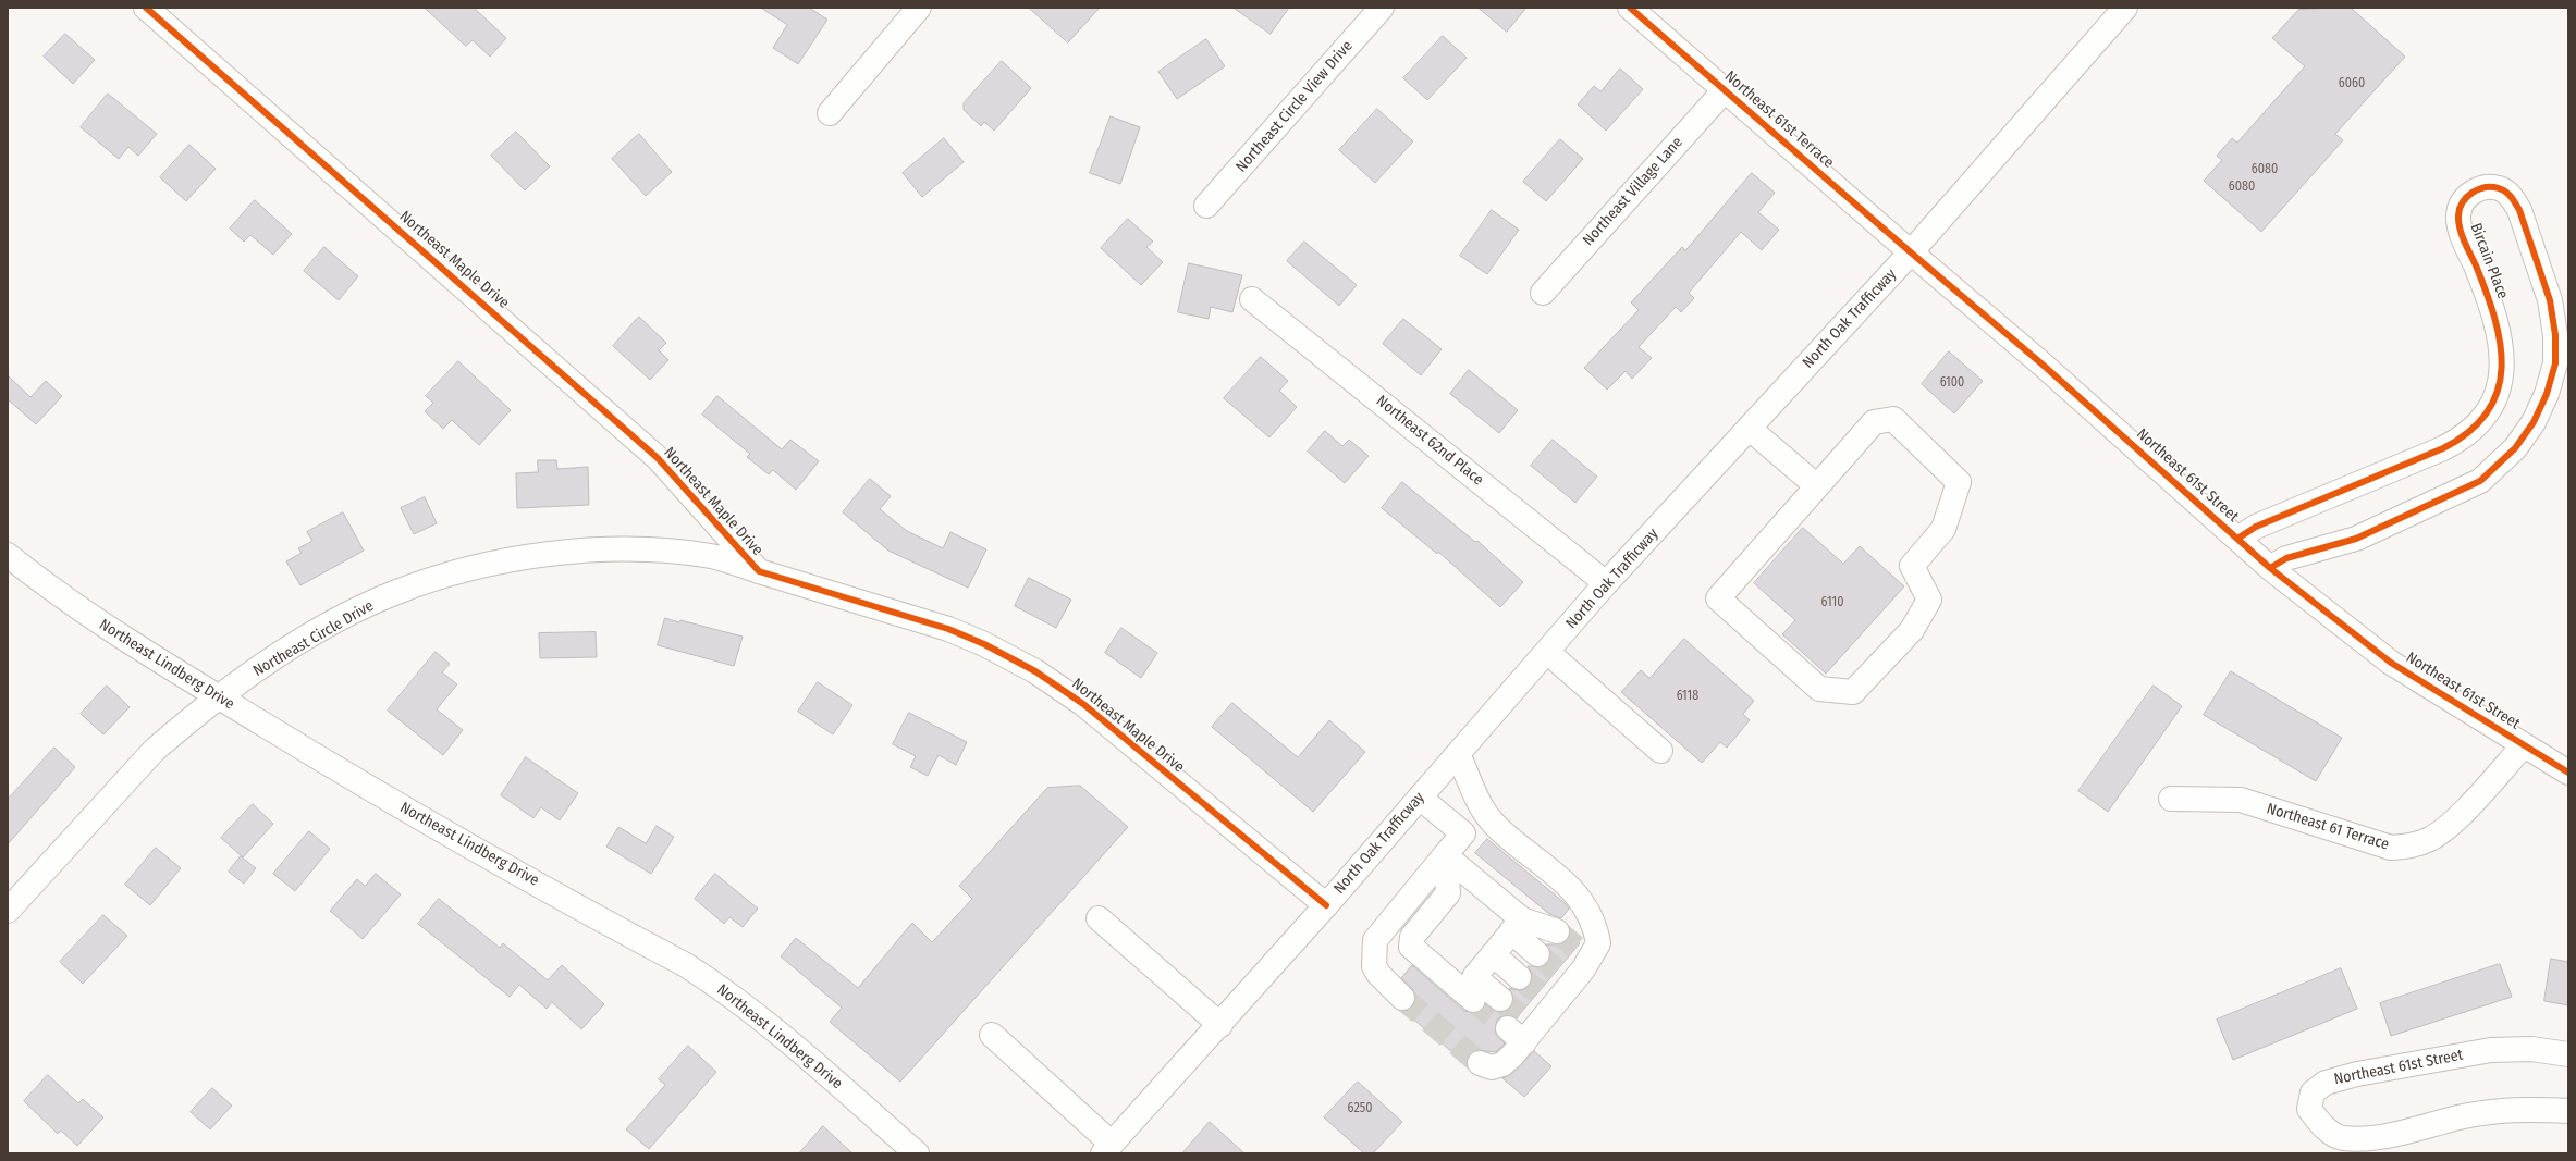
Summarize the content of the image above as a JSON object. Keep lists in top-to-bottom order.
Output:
{
  "streets": {
    "street": [
      "Northeast Circle View Drive",
      "Northeast 61st Terrace",
      "Northeast Village Lane",
      "Northeast Maple Drive",
      "Bircain Place",
      "North Oak Trafficway",
      "Northeast 62nd Place",
      "Northeast 61st Street",
      "Northeast Circle Drive",
      "Northeast Lindberg Drive",
      "Northeast 61 Terrace"
    ]
  },
  "crossings": [
    ["Northeast 61st Terrace", "Northeast Village Lane"],
    ["Northeast 61st Terrace", "North Oak Trafficway"],
    ["Northeast 61st Terrace", "Northeast 61st Street"],
    ["Northeast Maple Drive", "North Oak Trafficway"],
    ["Northeast Maple Drive", "Northeast Circle Drive"],
    ["Bircain Place", "Northeast 61st Street"],
    ["North Oak Trafficway", "Northeast 62nd Place"],
    ["North Oak Trafficway", "Northeast 61st Street"],
    ["Northeast 61st Street", "Northeast 61 Terrace"],
    ["Northeast Circle Drive", "Northeast Lindberg Drive"]
  ],
  "house_numbers": [
    "6060",
    "6080",
    "6080",
    "6100",
    "6110",
    "6118",
    "6250"
  ]
}
